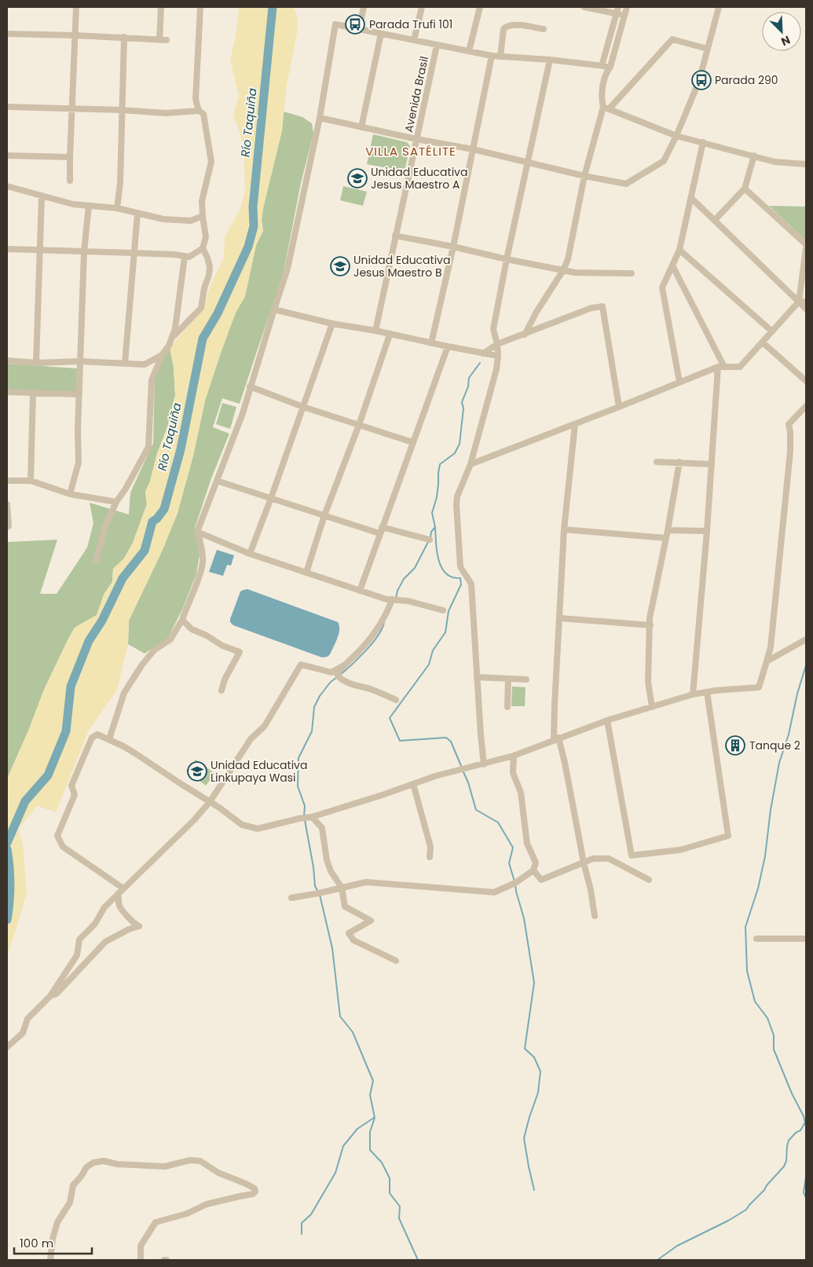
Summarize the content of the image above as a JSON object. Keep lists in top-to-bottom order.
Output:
{
  "streets": {
    "street": ["Avenida Brasil"]
  },
  "districts": ["VILLA SATÉLITE"],
  "water": ["Río Taquiña"],
  "places": {
    "bus stop": ["Parada Trufi 101", "Parada 290"],
    "school or university": ["Unidad Educativa Jesus Maestro A", "Unidad Educativa Jesus Maestro B", "Unidad Educativa Linkupaya Wasi"],
    "building": ["Tanque 2"]
  },
  "scale_bar": "100 m",
  "north": "bottom right"
}
